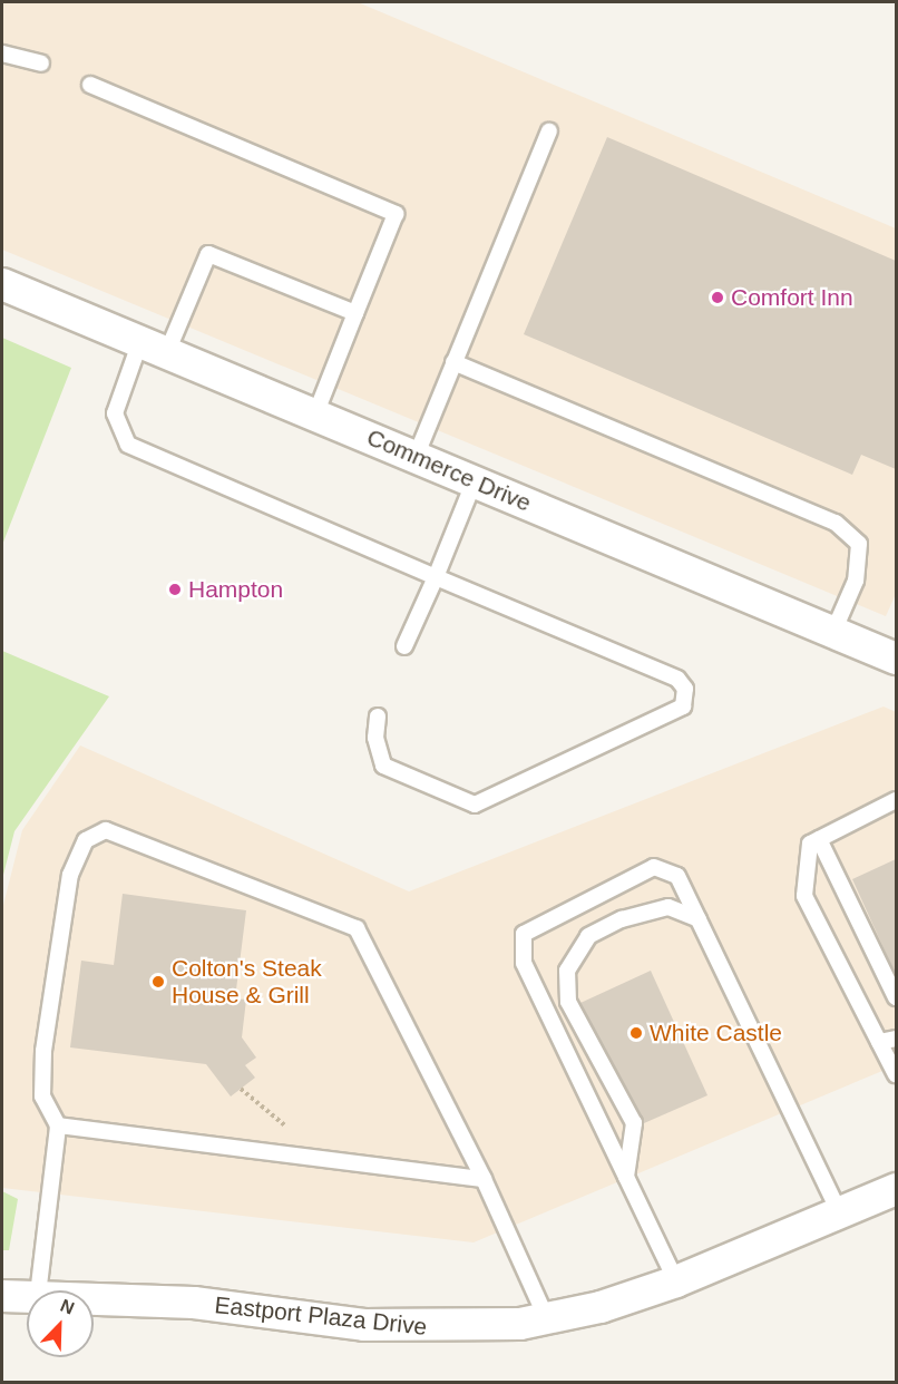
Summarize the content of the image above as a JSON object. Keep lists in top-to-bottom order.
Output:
{
  "streets": {
    "street": ["Commerce Drive", "Eastport Plaza Drive"]
  },
  "places": [
    "Comfort Inn",
    "Hampton",
    "Colton's Steak House & Grill",
    "White Castle"
  ],
  "north": "top right"
}
